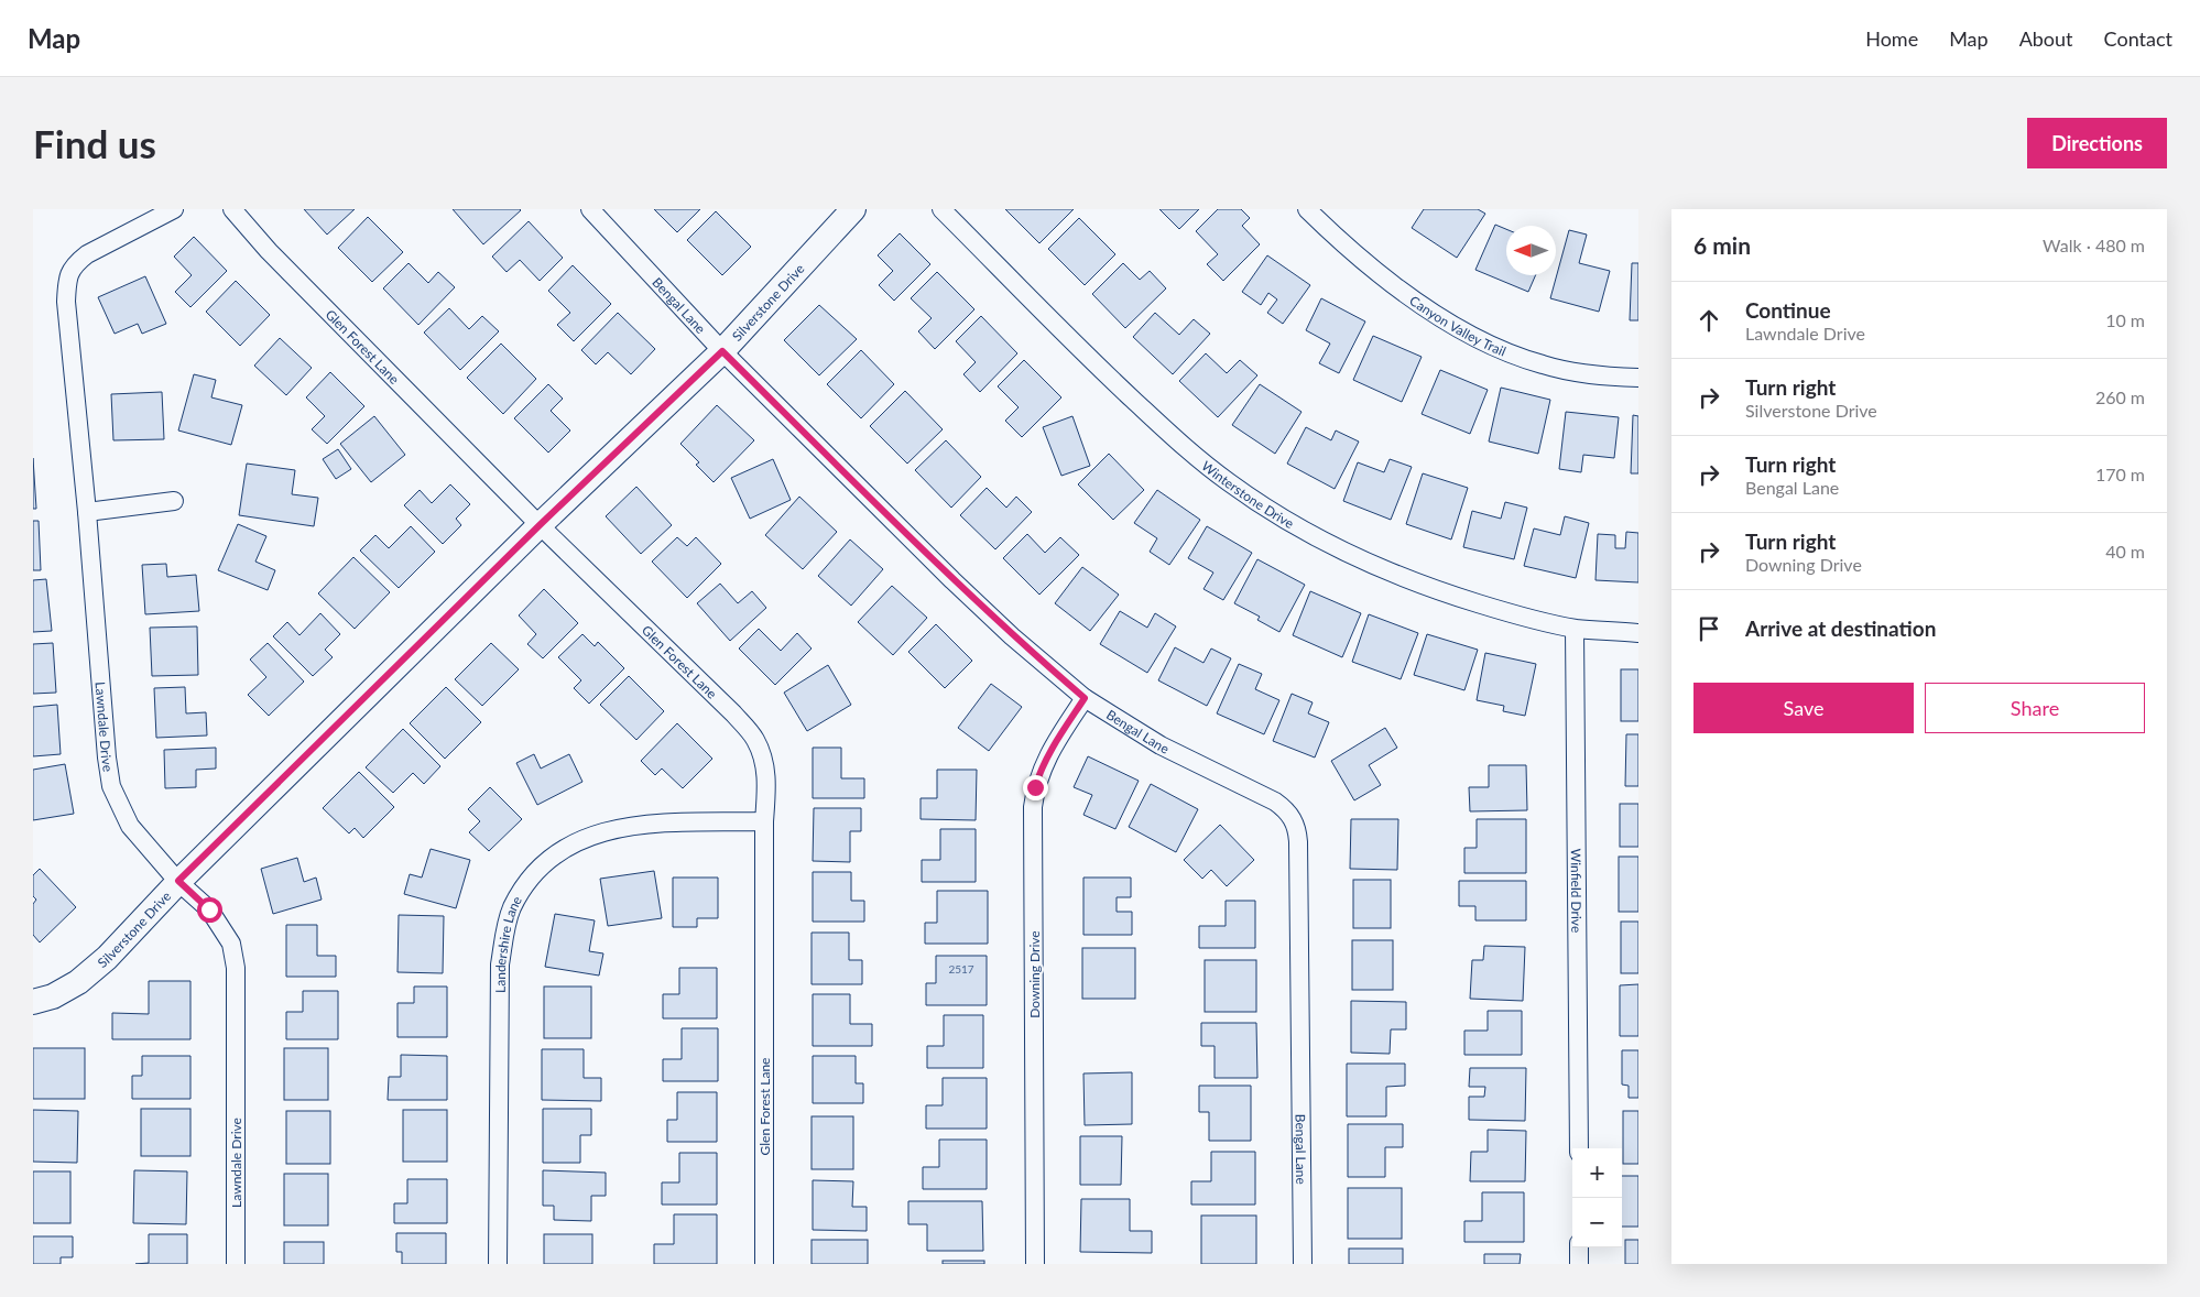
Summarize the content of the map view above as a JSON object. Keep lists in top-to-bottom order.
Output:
{
  "streets": {
    "street": [
      "Silverstone Drive",
      "Bengal Lane",
      "Canyon Valley Trail",
      "Glen Forest Lane",
      "Winterstone Drive",
      "Lawndale Drive",
      "Winfield Drive",
      "Landershire Lane",
      "Downing Drive"
    ]
  },
  "crossings": [
    ["Silverstone Drive", "Bengal Lane"],
    ["Silverstone Drive", "Glen Forest Lane"],
    ["Silverstone Drive", "Lawndale Drive"],
    ["Bengal Lane", "Downing Drive"],
    ["Glen Forest Lane", "Landershire Lane"],
    ["Winterstone Drive", "Winfield Drive"]
  ],
  "house_numbers": ["2517"],
  "north": "left",
  "page": {
    "header": "Map",
    "nav": [
      "Home",
      "Map",
      "About",
      "Contact"
    ],
    "buttons": [
      "Directions",
      ["Save", "Share"]
    ],
    "title": "Find us",
    "heading": ["6 min", "Walk · 480 m"],
    "list": [
      ["Continue", "Lawndale Drive", "10 m"],
      ["Turn right", "Silverstone Drive", "260 m"],
      ["Turn right", "Bengal Lane", "170 m"],
      ["Turn right", "Downing Drive", "40 m"],
      "Arrive at destination"
    ],
    "map_buttons": ["+", "−"]
  }
}
